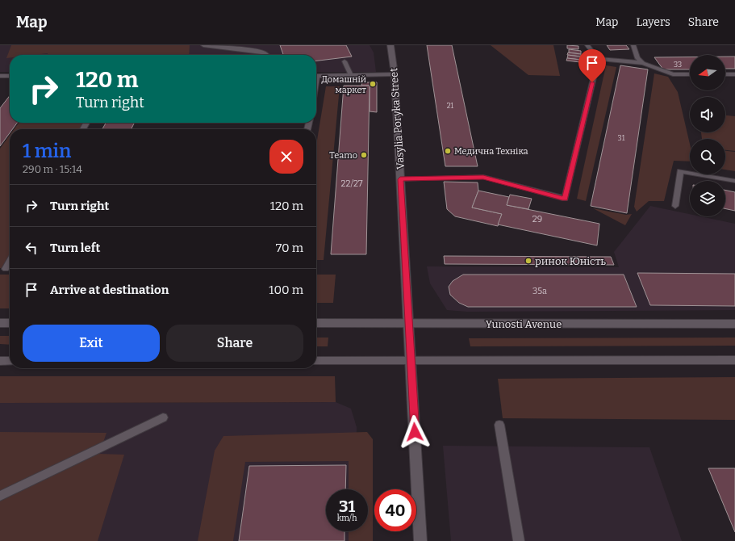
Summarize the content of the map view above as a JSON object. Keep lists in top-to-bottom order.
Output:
{
  "streets": {
    "street": ["Vasylia Poryka Street", "Yunosti Avenue"]
  },
  "crossings": [
    ["Vasylia Poryka Street", "Yunosti Avenue"]
  ],
  "places": [
    "Домашній маркет",
    "Медична Техніка",
    "Teamo",
    "ринок Юність"
  ],
  "house_numbers": [
    "33",
    "21",
    "31",
    "22/27",
    "29",
    "35а"
  ],
  "north": "left",
  "page": {
    "header": "Map",
    "nav": ["Map", "Layers", "Share"],
    "turn": ["120 m", "Turn right"],
    "heading": ["1 min", "290 m · 15:14"],
    "list": [
      {
        "name": "Turn right",
        "value": "120 m"
      },
      {
        "name": "Turn left",
        "value": "70 m"
      },
      {
        "name": "Arrive at destination",
        "value": "100 m"
      }
    ],
    "buttons": ["Exit", "Share"],
    "speed": "31 km/h",
    "limit": "40"
  }
}
